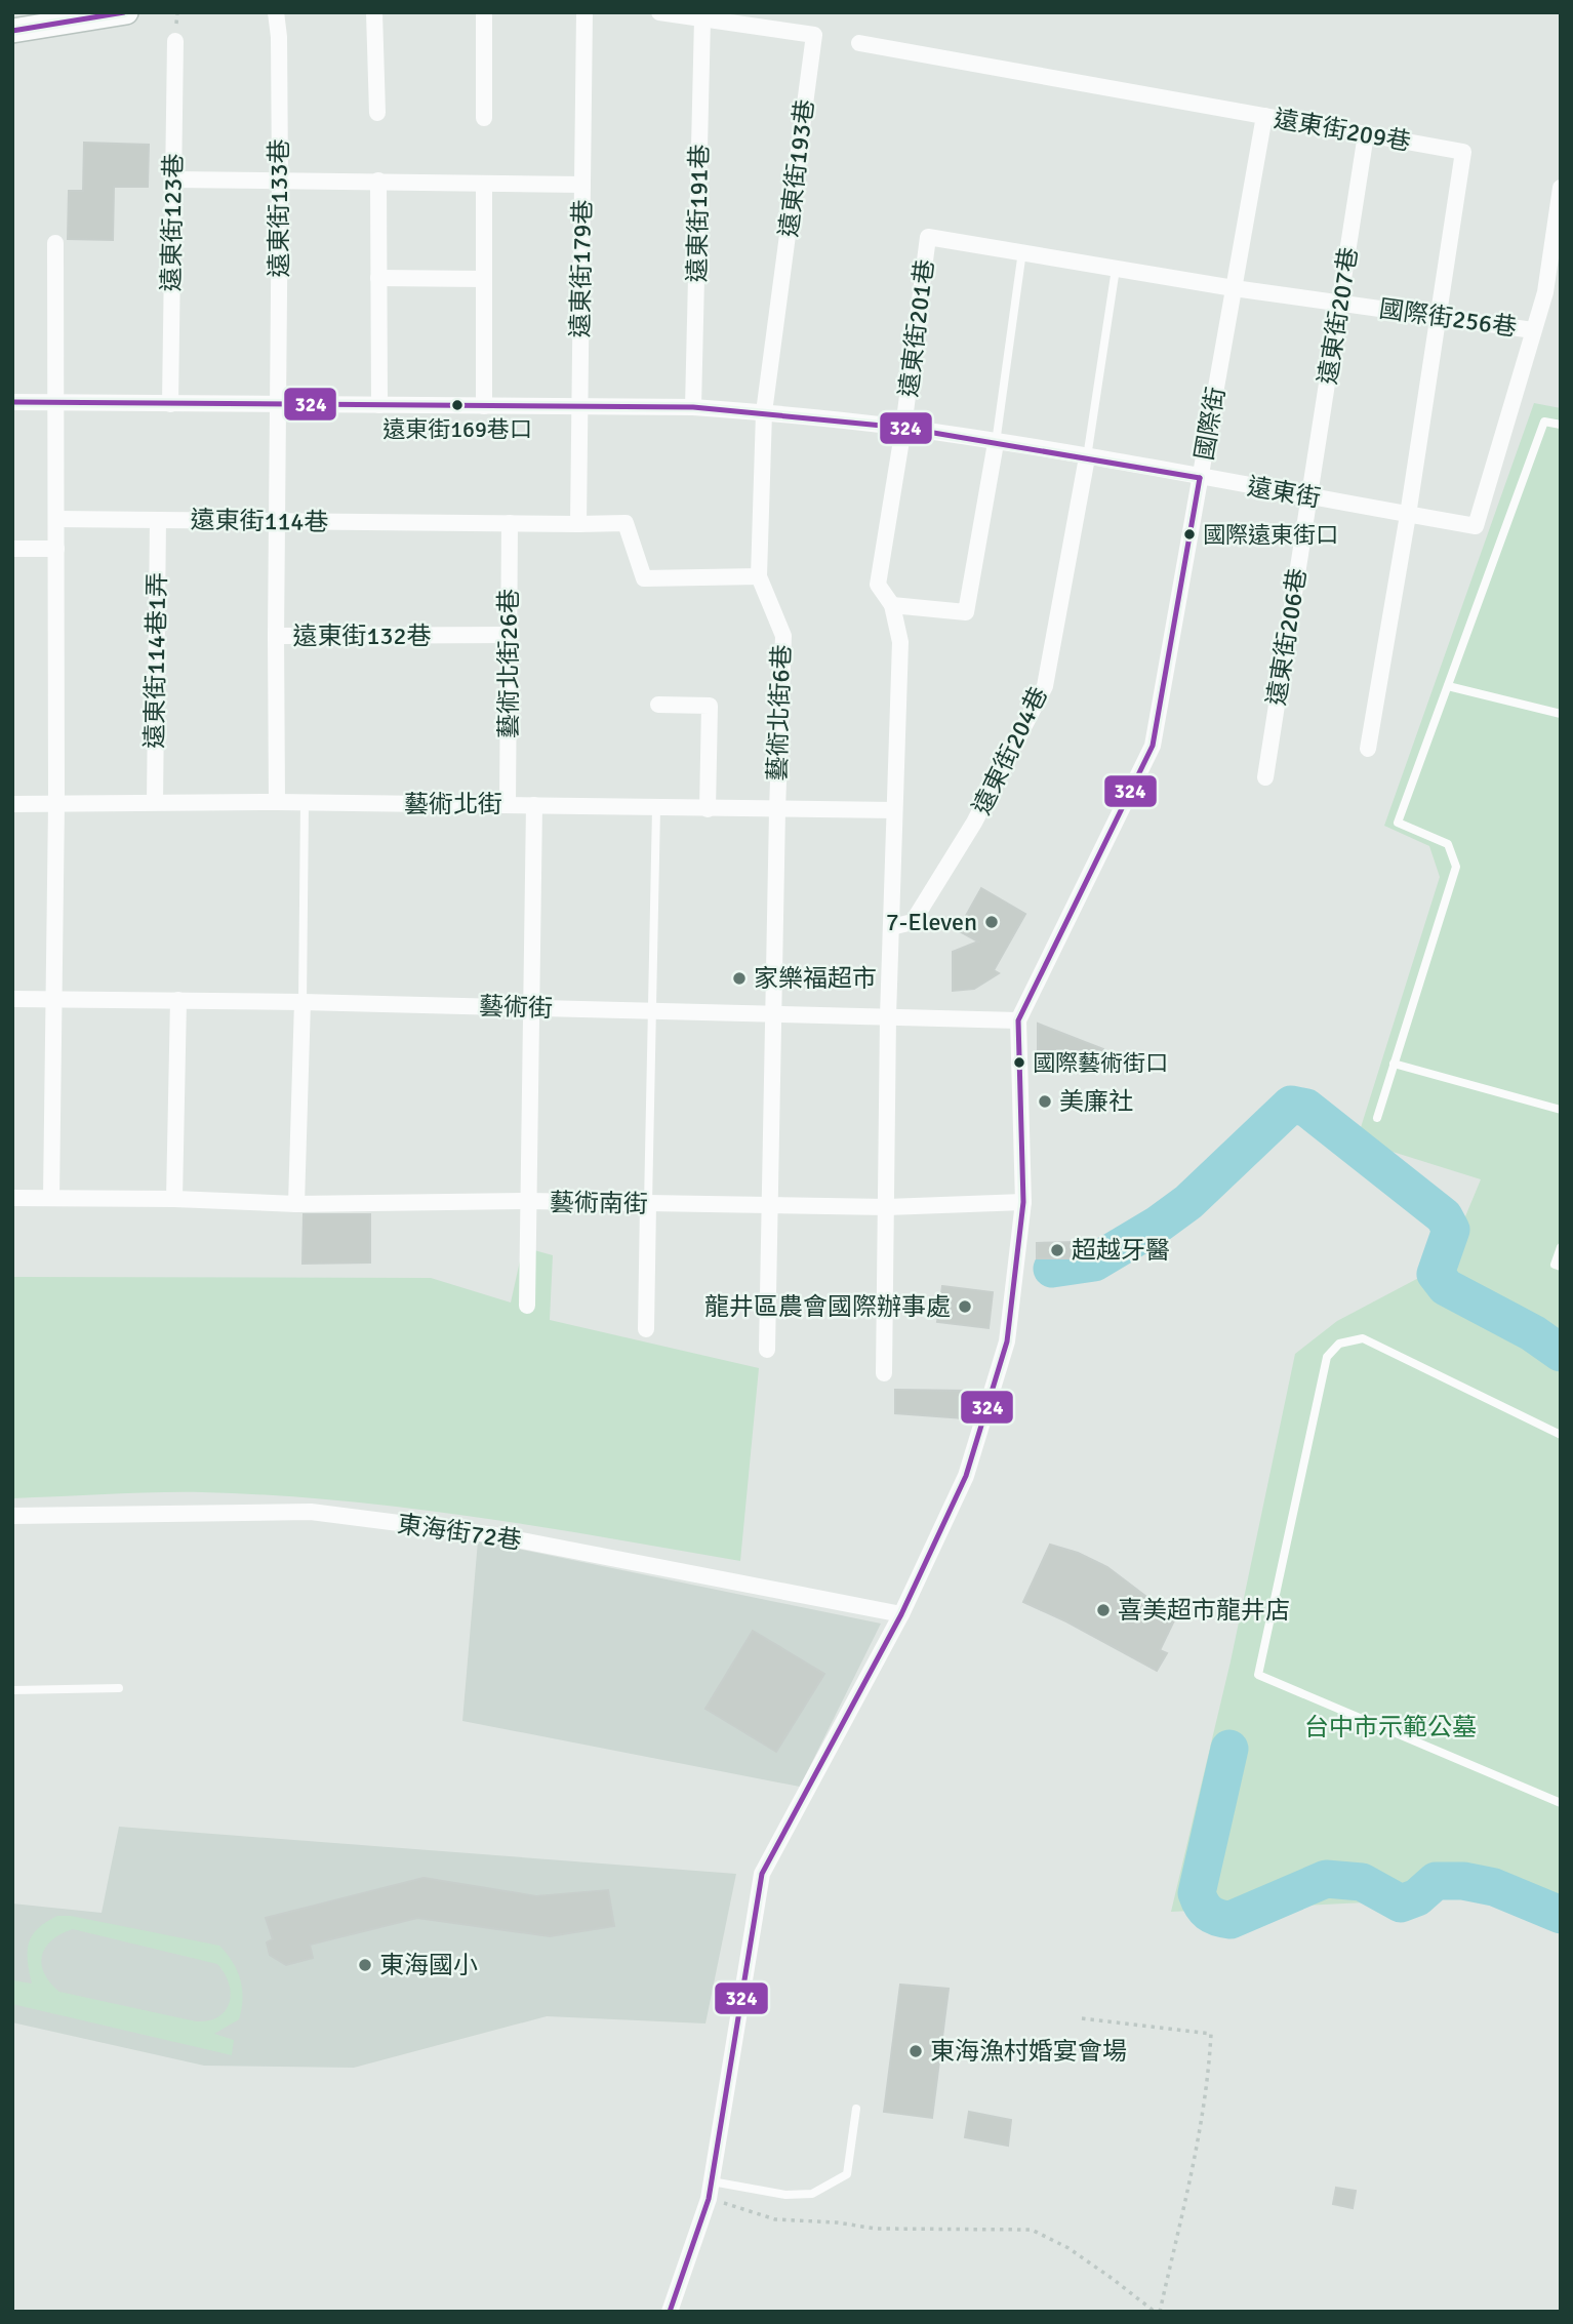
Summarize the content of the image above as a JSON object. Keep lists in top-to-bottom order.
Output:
{
  "streets": {
    "street": [
      "遠東街209巷",
      "遠東街193巷",
      "遠東街133巷",
      "遠東街191巷",
      "遠東街123巷",
      "遠東街179巷",
      "遠東街207巷",
      "國際街256巷",
      "遠東街201巷",
      "國際街",
      "遠東街",
      "遠東街114巷",
      "遠東街132巷",
      "遠東街206巷",
      "遠東街114巷1弄",
      "藝術北街26巷",
      "藝術北街6巷",
      "遠東街204巷",
      "藝術北街",
      "藝術街",
      "藝術南街",
      "東海街72巷"
    ]
  },
  "crossings": [
    ["遠東街209巷", "遠東街207巷"],
    ["遠東街209巷", "國際街256巷"],
    ["遠東街209巷", "國際街"],
    ["遠東街209巷", "遠東街"],
    ["遠東街193巷", "遠東街191巷"],
    ["遠東街193巷", "遠東街"],
    ["遠東街133巷", "遠東街"],
    ["遠東街133巷", "遠東街132巷"],
    ["遠東街191巷", "遠東街"],
    ["遠東街123巷", "遠東街"],
    ["遠東街179巷", "遠東街"],
    ["遠東街179巷", "遠東街114巷"],
    ["遠東街207巷", "國際街256巷"],
    ["遠東街207巷", "遠東街"],
    ["遠東街207巷", "遠東街206巷"],
    ["國際街256巷", "遠東街201巷"],
    ["國際街256巷", "國際街"],
    ["國際街256巷", "遠東街"],
    ["遠東街201巷", "遠東街"],
    ["國際街", "遠東街"],
    ["國際街", "藝術街"],
    ["國際街", "藝術南街"],
    ["國際街", "東海街72巷"],
    ["遠東街", "遠東街132巷"],
    ["遠東街", "遠東街206巷"],
    ["遠東街", "遠東街204巷"],
    ["遠東街114巷", "遠東街132巷"],
    ["遠東街114巷", "遠東街114巷1弄"],
    ["遠東街114巷", "藝術北街26巷"],
    ["遠東街114巷", "藝術北街6巷"],
    ["遠東街132巷", "藝術北街26巷"],
    ["遠東街114巷1弄", "藝術北街"],
    ["藝術北街26巷", "藝術北街"],
    ["藝術北街6巷", "藝術北街"],
    ["藝術北街6巷", "藝術街"],
    ["藝術北街6巷", "藝術南街"]
  ],
  "parks": ["台中市示範公墓"],
  "places": [
    "遠東街169巷口",
    "國際遠東街口",
    "7-Eleven",
    "家樂福超市",
    "國際藝術街口",
    "美廉社",
    "超越牙醫",
    "龍井區農會國際辦事處",
    "喜美超市龍井店",
    "東海國小",
    "東海漁村婚宴會場"
  ],
  "lines": ["transit line 324"]
}
